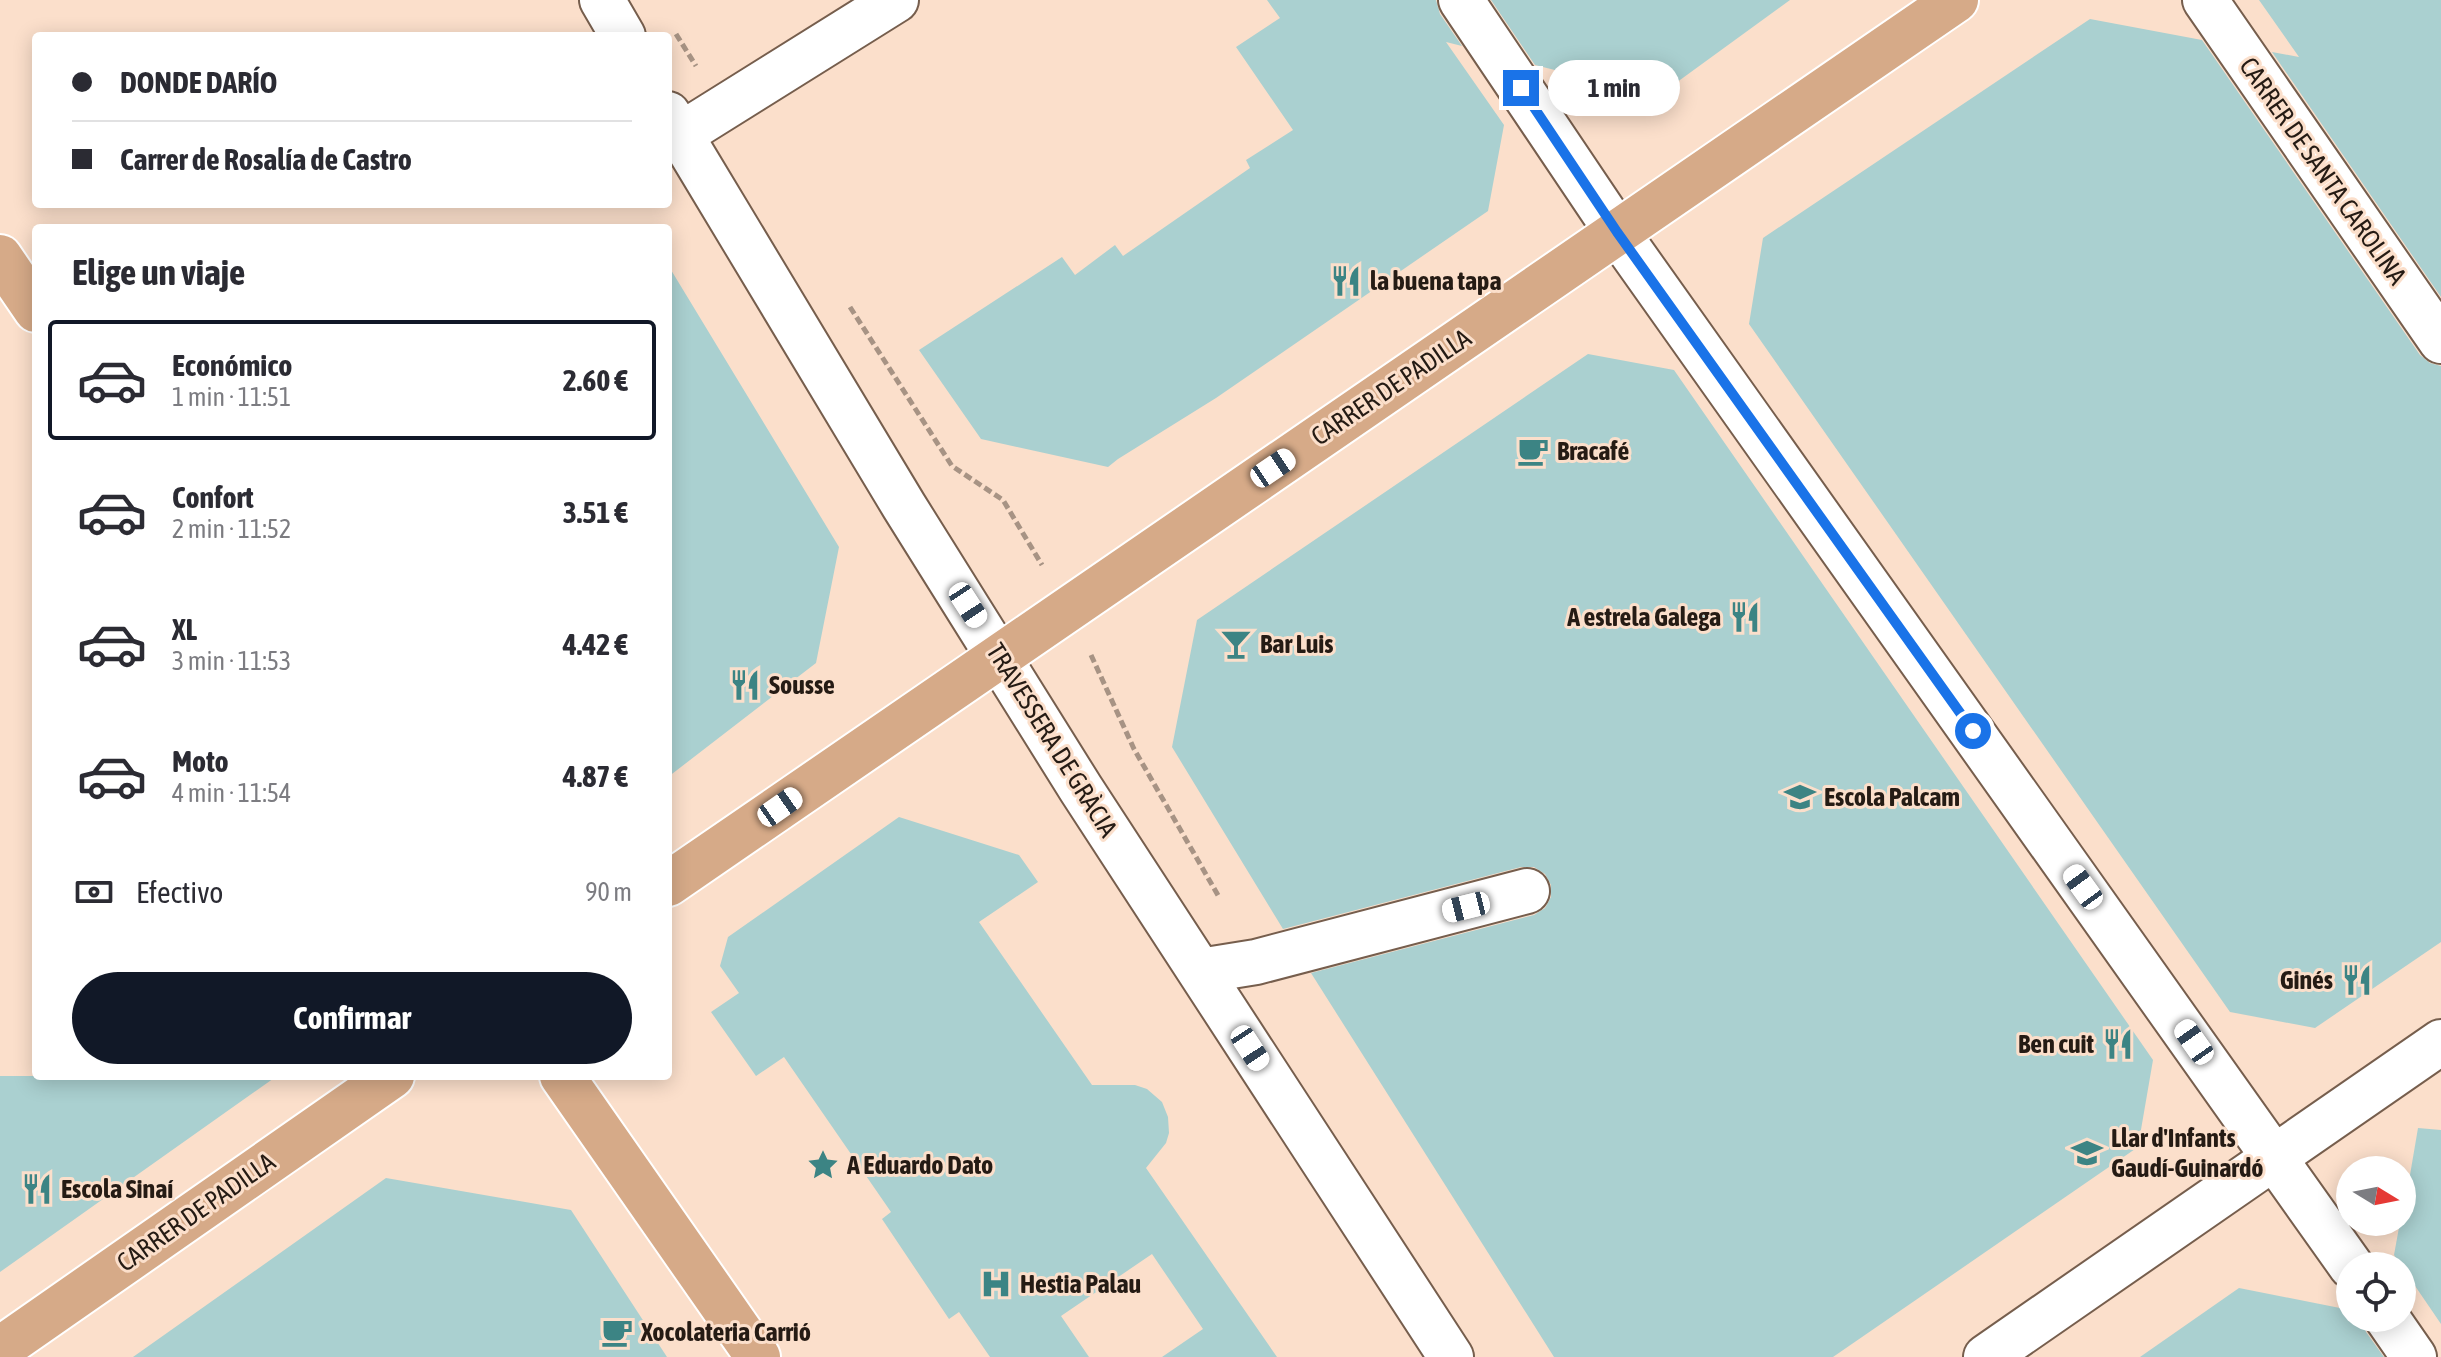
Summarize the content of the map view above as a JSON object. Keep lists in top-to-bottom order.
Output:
{
  "streets": {
    "main road": ["CARRER DE PADILLA"],
    "street": ["CARRER DE SANTA CAROLINA", "TRAVESSERA DE GRÀCIA"]
  },
  "crossings": [
    ["CARRER DE PADILLA", "TRAVESSERA DE GRÀCIA"]
  ],
  "places": {
    "restaurant": [
      "la buena tapa",
      "A estrela Galega",
      "Sousse",
      "Ginés",
      "Ben cuit",
      "Escola Sinaí"
    ],
    "cafe": ["Bracafé", "Xocolateria Carrió"],
    "bar": ["Bar Luis"],
    "school or university": ["Escola Palcam", "Llar d'Infants Gaudí-Guinardó"],
    "place": ["A Eduardo Dato"],
    "hospital": ["Hestia Palau"]
  },
  "north": "right",
  "page": {
    "banner": ["DONDE DARÍO", "Carrer de Rosalía de Castro"],
    "bubble": "1 min",
    "heading": "Elige un viaje",
    "list": [
      {
        "name": "Económico",
        "note": "1 min · 11:51",
        "value": "2.60 €"
      },
      {
        "name": "Confort",
        "note": "2 min · 11:52",
        "value": "3.51 €"
      },
      {
        "name": "XL",
        "note": "3 min · 11:53",
        "value": "4.42 €"
      },
      {
        "name": "Moto",
        "note": "4 min · 11:54",
        "value": "4.87 €"
      }
    ],
    "pay": ["Efectivo", "90 m"],
    "buttons": "Confirmar"
  }
}
